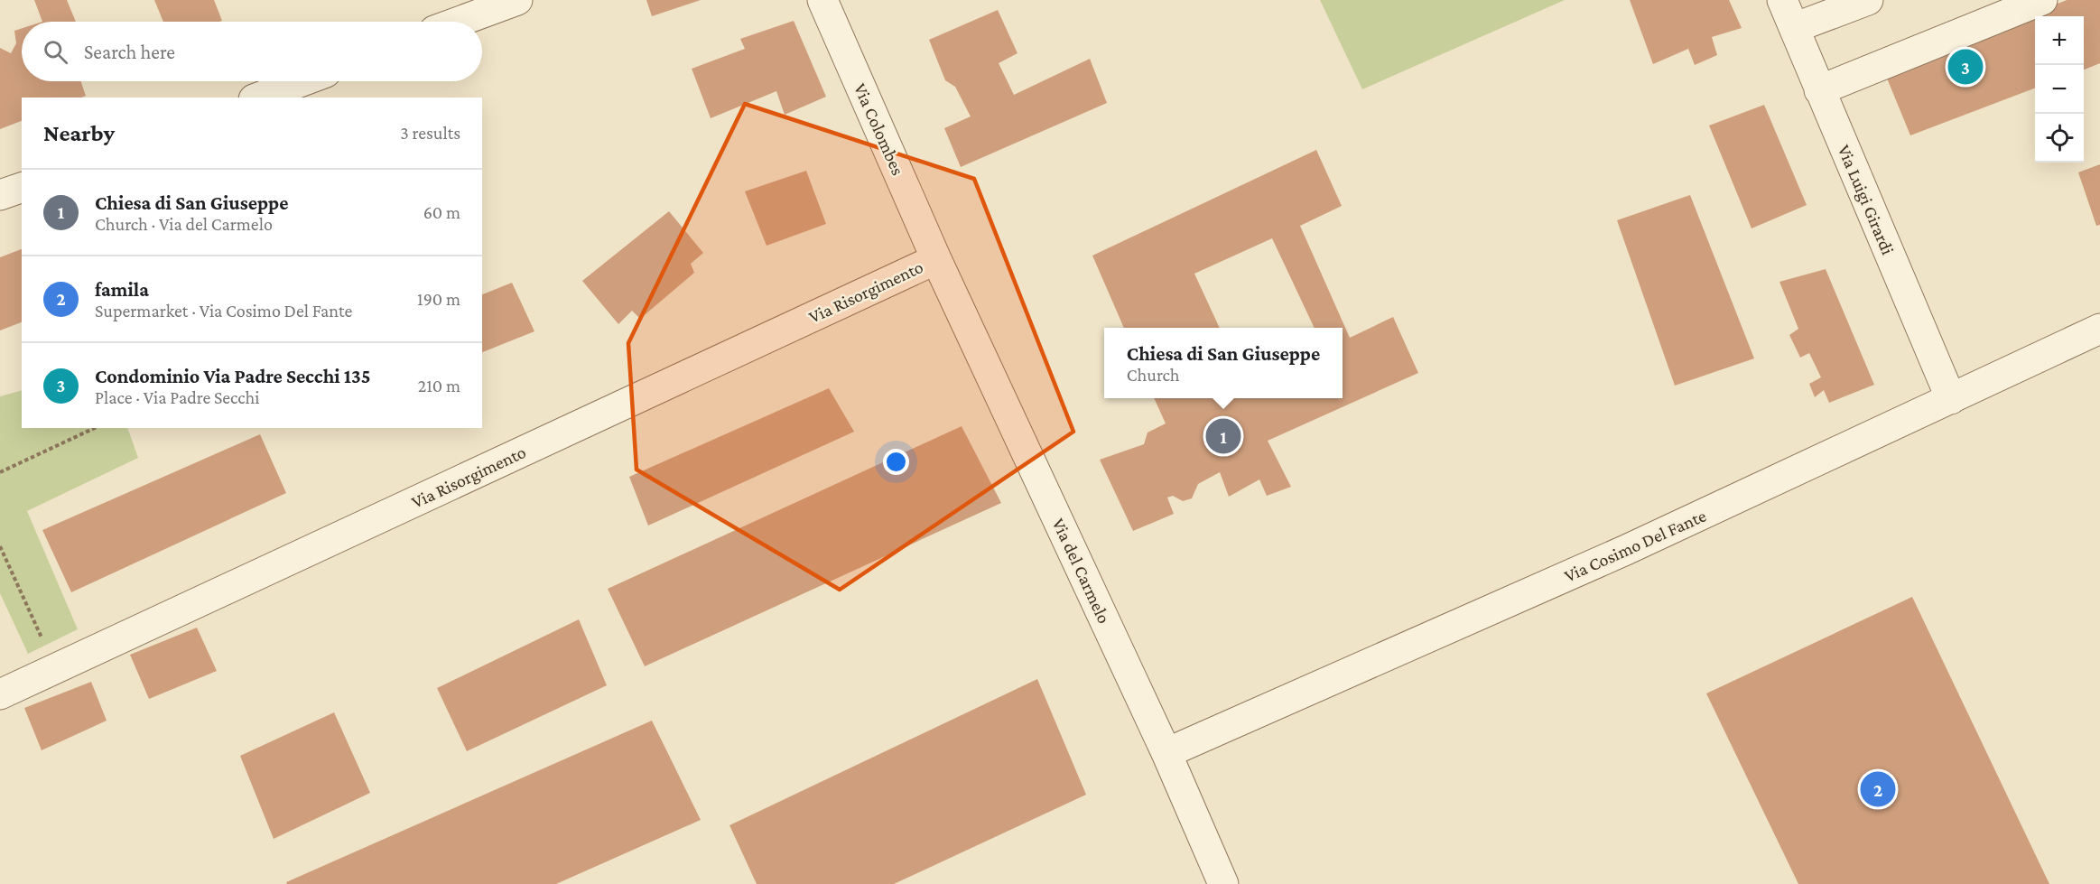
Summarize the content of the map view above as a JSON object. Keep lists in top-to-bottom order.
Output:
{
  "streets": {
    "street": [
      "Via Colombes",
      "Via Luigi Girardi",
      "Via Risorgimento",
      "Via Cosimo Del Fante",
      "Via del Carmelo"
    ]
  },
  "crossings": [
    ["Via Colombes", "Via Risorgimento"],
    ["Via Colombes", "Via del Carmelo"],
    ["Via Luigi Girardi", "Via Cosimo Del Fante"],
    ["Via Risorgimento", "Via del Carmelo"],
    ["Via Cosimo Del Fante", "Via del Carmelo"]
  ],
  "page": {
    "map_buttons": ["+", "−"],
    "search": "Search here",
    "pins": ["3", "1", "2"],
    "heading": ["Nearby", "3 results"],
    "list": [
      {
        "mark": "1",
        "name": "Chiesa di San Giuseppe",
        "note": "Church · Via del Carmelo",
        "value": "60 m"
      },
      {
        "mark": "2",
        "name": "famila",
        "note": "Supermarket · Via Cosimo Del Fante",
        "value": "190 m"
      },
      {
        "mark": "3",
        "name": "Condominio Via Padre Secchi 135",
        "note": "Place · Via Padre Secchi",
        "value": "210 m"
      }
    ],
    "popup": ["Chiesa di San Giuseppe", "Church"]
  }
}
